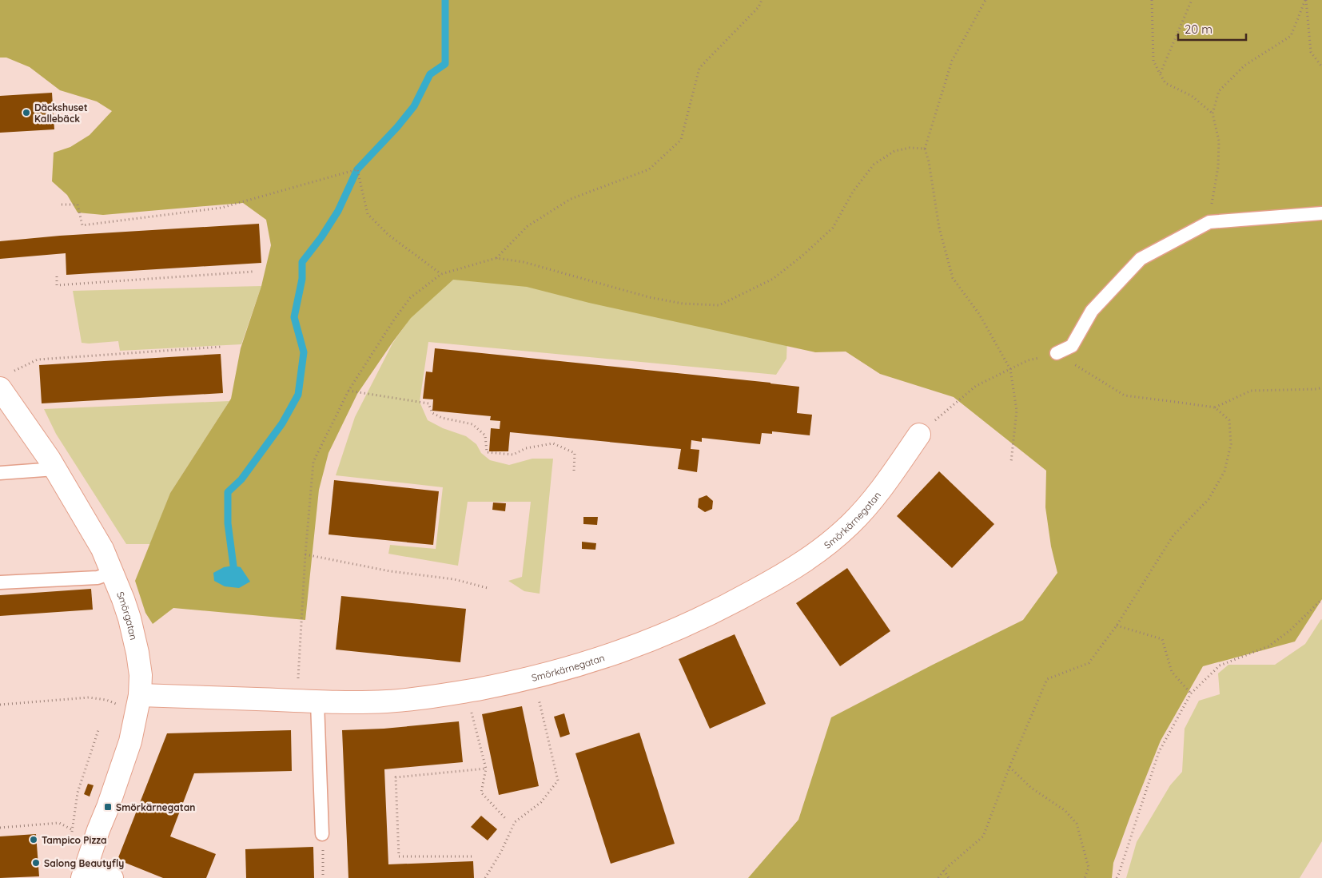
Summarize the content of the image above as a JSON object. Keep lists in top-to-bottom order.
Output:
{
  "streets": {
    "street": ["Smörkärnegatan", "Smörgatan"]
  },
  "crossings": [
    ["Smörkärnegatan", "Smörgatan"]
  ],
  "places": {
    "other": ["Däckshuset Kallebäck", "Tampico Pizza", "Salong Beautyfly"],
    "transit": ["Smörkärnegatan"]
  },
  "scale_bar": "20 m"
}
